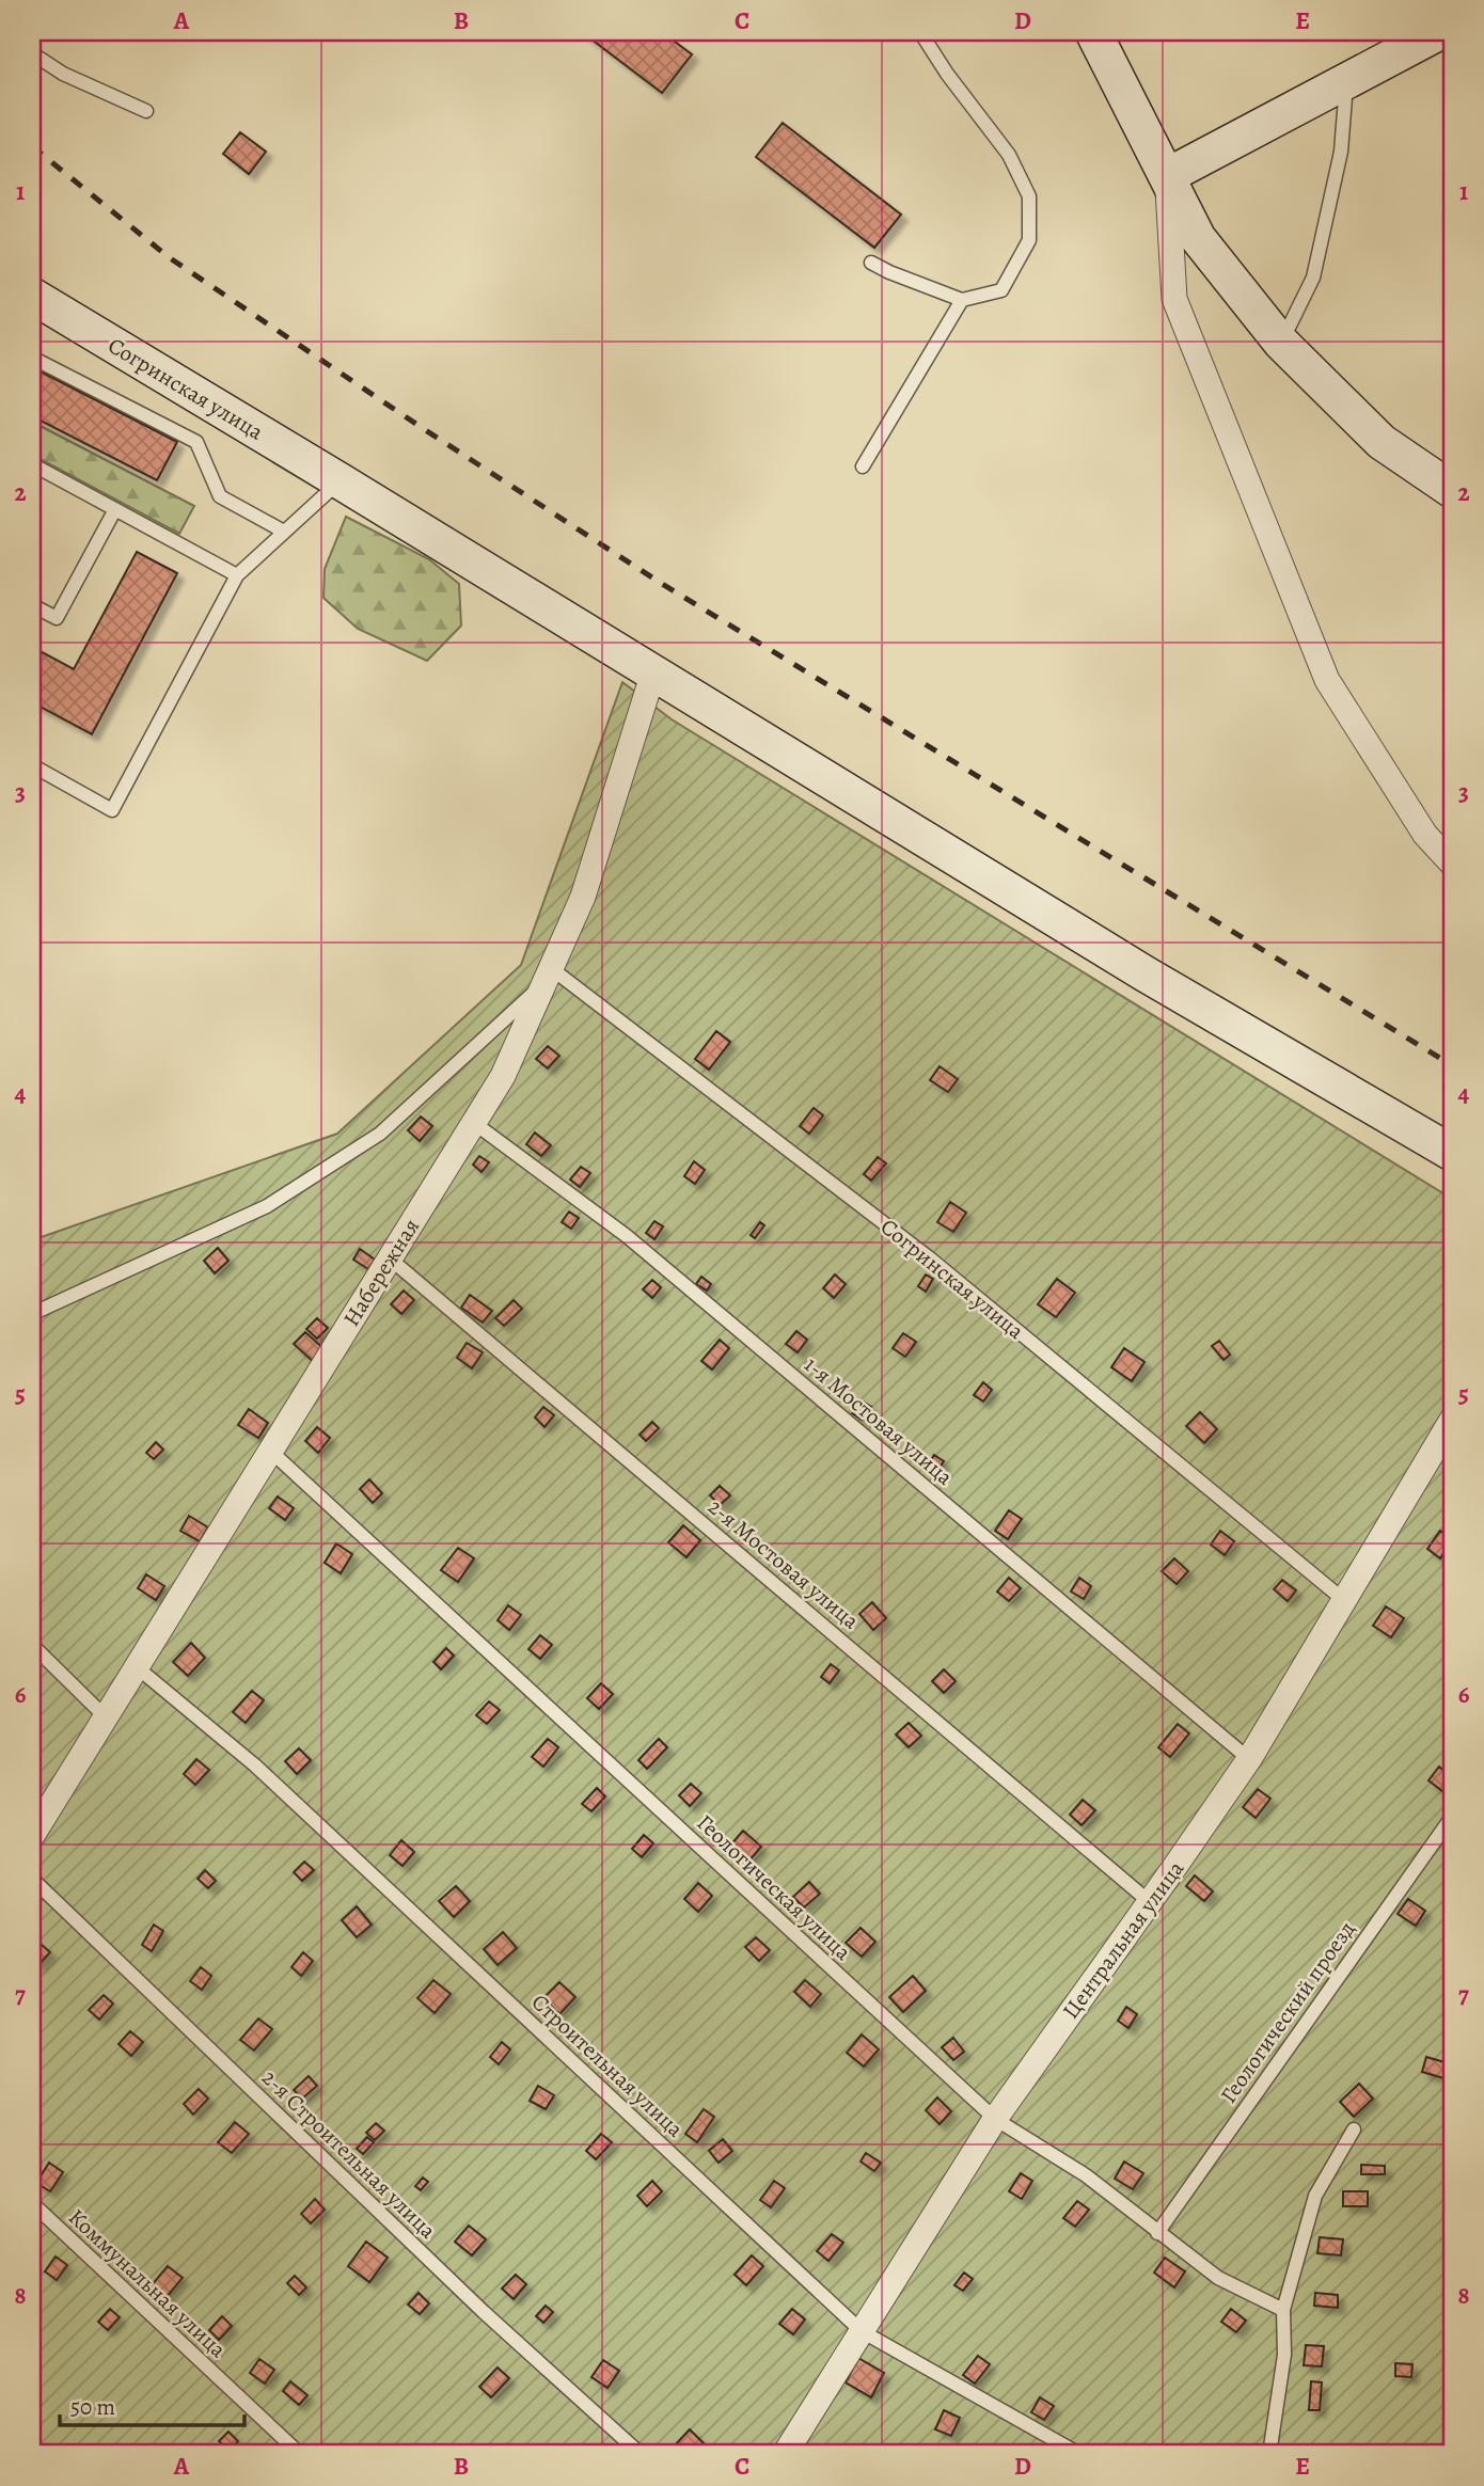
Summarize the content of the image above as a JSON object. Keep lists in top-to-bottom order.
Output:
{
  "streets": {
    "street": ["Согринская улица", "Набережная", "Центральная улица"],
    "lane": [
      "1-я Мостовая улица",
      "2-я Мостовая улица",
      "Геологическая улица",
      "Геологический проезд",
      "Строительная улица",
      "2-я Строительная улица",
      "Коммунальная улица"
    ]
  },
  "crossings": [
    ["Согринская улица", "Набережная"],
    ["Согринская улица", "Центральная улица"],
    ["Набережная", "1-я Мостовая улица"],
    ["Набережная", "2-я Мостовая улица"],
    ["Набережная", "Геологическая улица"],
    ["Набережная", "Строительная улица"],
    ["1-я Мостовая улица", "Центральная улица"],
    ["2-я Мостовая улица", "Центральная улица"],
    ["Геологическая улица", "Центральная улица"],
    ["Геологическая улица", "Геологический проезд"],
    ["Центральная улица", "Строительная улица"]
  ],
  "scale_bar": "50 m",
  "grid": {
    "columns": [
      "A",
      "B",
      "C",
      "D",
      "E"
    ],
    "rows": [
      "1",
      "2",
      "3",
      "4",
      "5",
      "6",
      "7",
      "8"
    ]
  }
}
